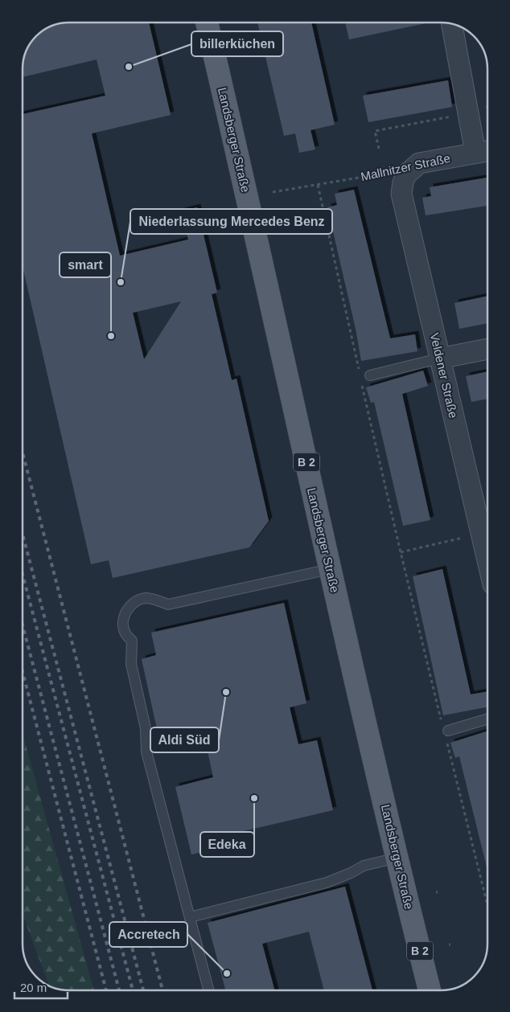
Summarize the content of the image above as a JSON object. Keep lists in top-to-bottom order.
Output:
{
  "streets": {
    "main road": ["Landsberger Straße", "B 2"],
    "street": ["Mallnitzer Straße", "Veldener Straße"]
  },
  "crossings": [
    ["Mallnitzer Straße", "Veldener Straße"]
  ],
  "places": [
    "billerküchen",
    "Niederlassung Mercedes Benz",
    "smart",
    "Aldi Süd",
    "Edeka",
    "Accretech"
  ],
  "scale_bar": "20 m"
}
